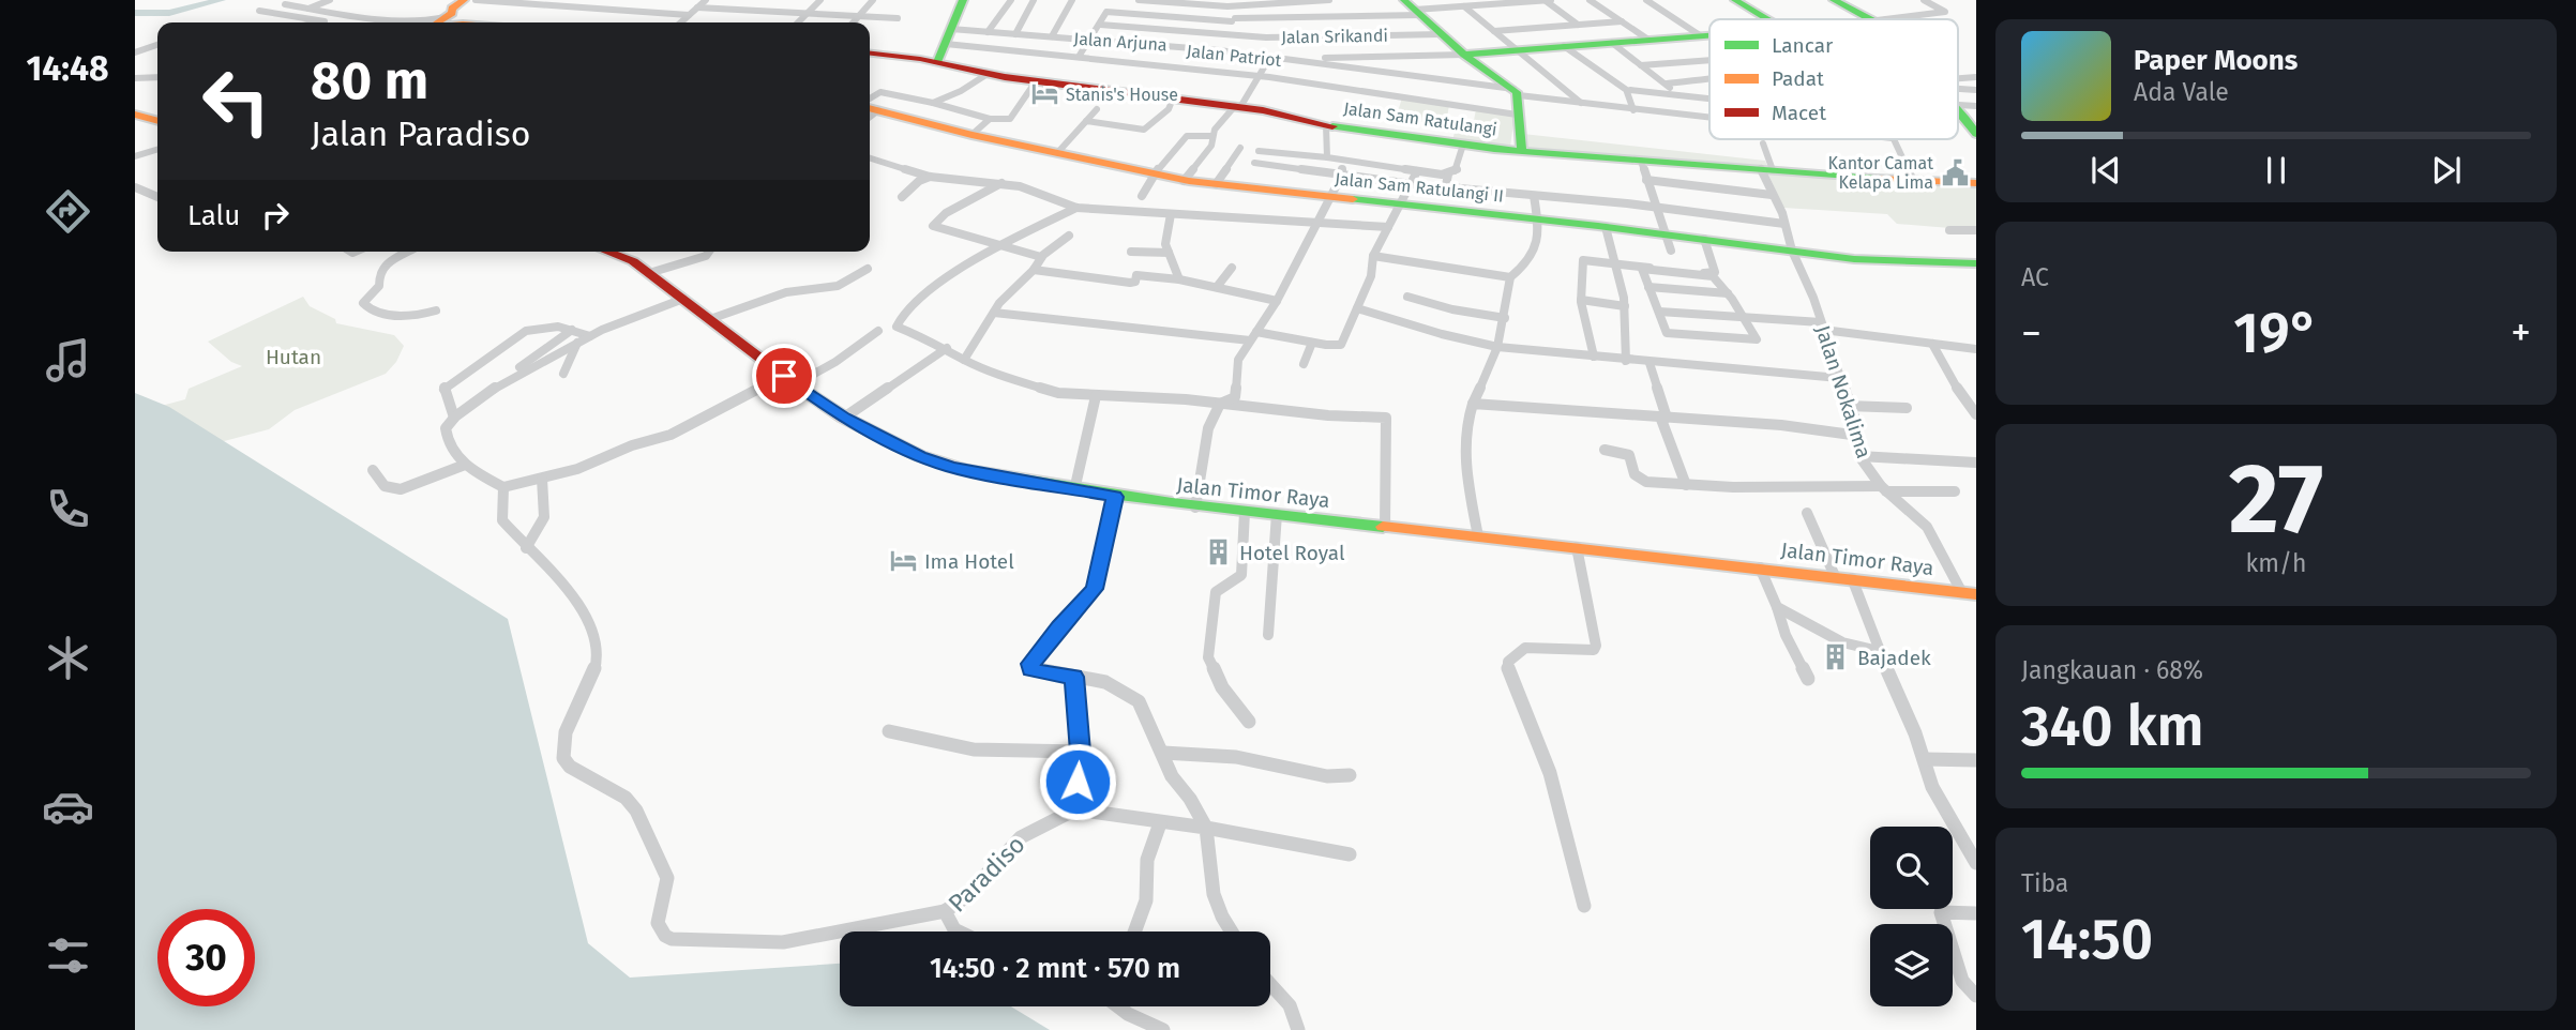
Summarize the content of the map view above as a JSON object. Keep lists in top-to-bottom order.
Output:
{
  "streets": {
    "main road": ["Jalan Sam Ratulangi", "Jalan Sam Ratulangi II", "Jalan Timor Raya"],
    "street": [
      "Jalan Srikandi",
      "Jalan Arjuna",
      "Jalan Patriot",
      "Jalan Nokalima",
      "Paradiso"
    ]
  },
  "crossings": [
    ["Jalan Arjuna", "Jalan Patriot"],
    ["Jalan Sam Ratulangi", "Jalan Nokalima"],
    ["Jalan Sam Ratulangi II", "Jalan Nokalima"],
    ["Jalan Nokalima", "Jalan Timor Raya"]
  ],
  "parks": ["Hutan"],
  "places": {
    "hotel": ["Stanis's House", "Ima Hotel"],
    "public building": ["Kantor Camat Kelapa Lima"],
    "building": ["Hotel Royal", "Bajadek"]
  },
  "legend": ["Lancar", "Padat", "Macet"],
  "page": {
    "tabs": "14:48",
    "turn": ["80 m", "Jalan Paradiso"],
    "song": ["Paper Moons", "Ada Vale"],
    "then": "Lalu",
    "tile": [
      "AC",
      ["27", "km/h"],
      ["Jangkauan · 68%", "340 km"],
      ["Tiba", "14:50"]
    ],
    "heat": ["−", "19°", "+"],
    "limit": "30",
    "trip": "14:50 · 2 mnt · 570 m"
  }
}
